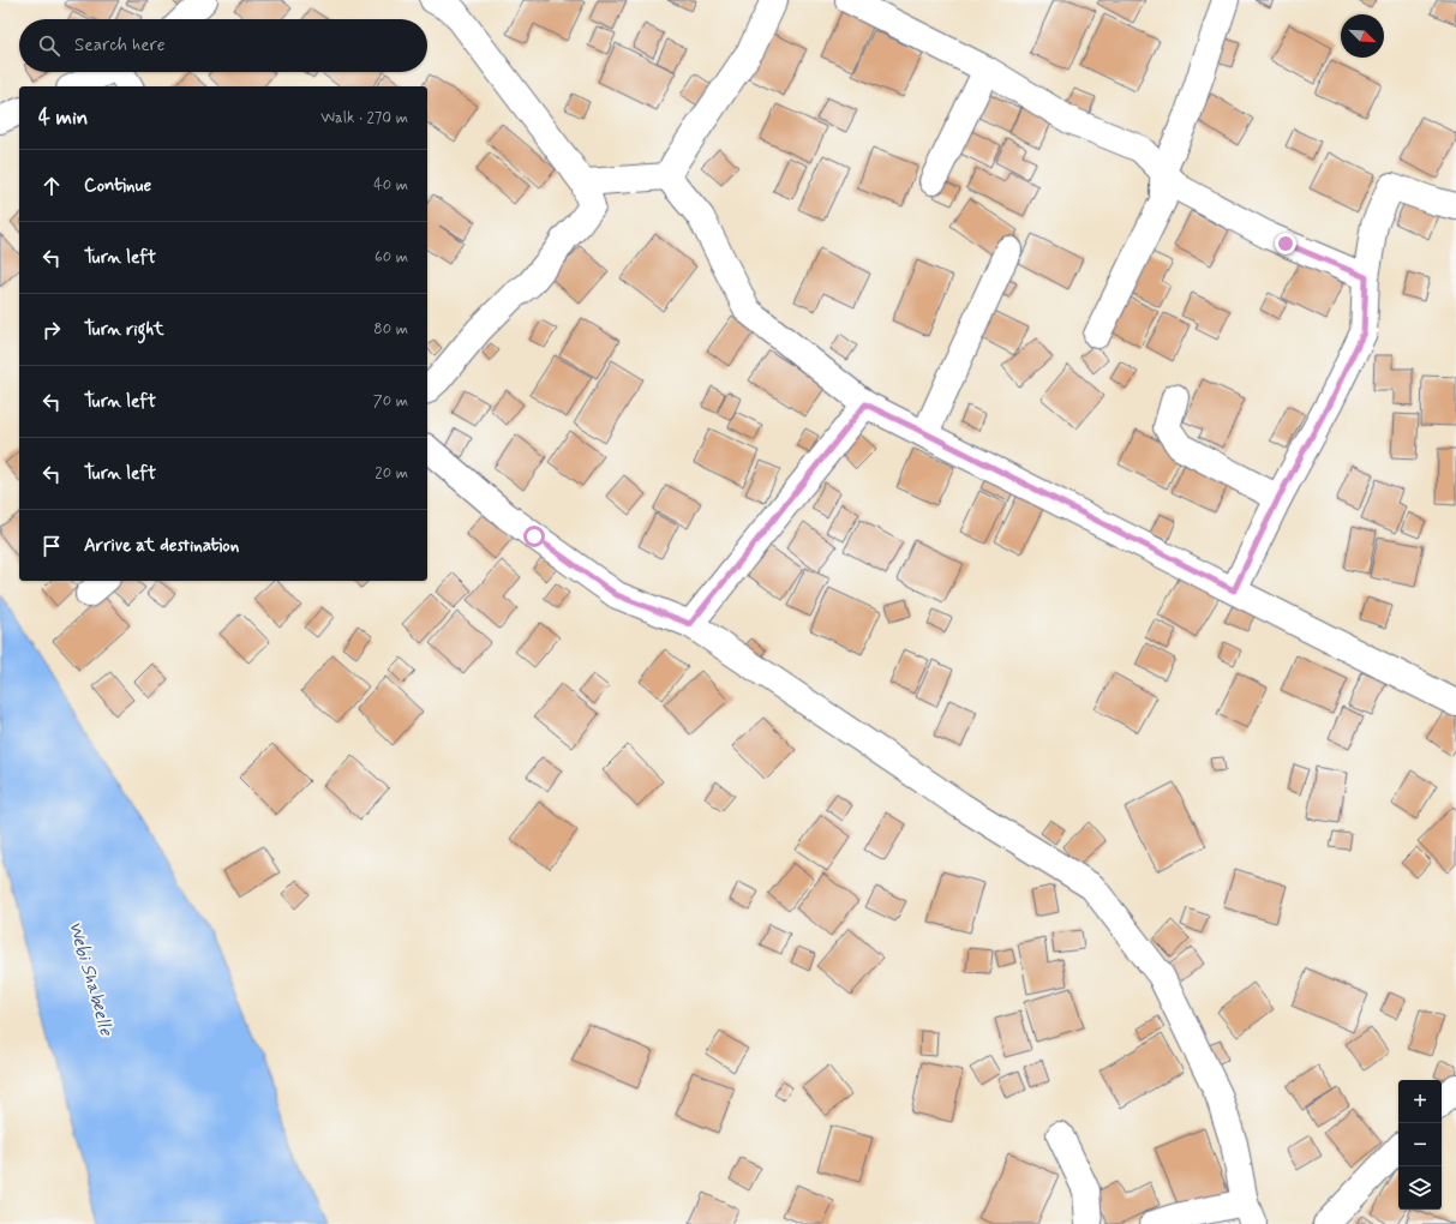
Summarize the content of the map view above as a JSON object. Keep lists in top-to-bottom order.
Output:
{
  "water": ["Webi Shabeelle"],
  "north": "bottom right",
  "page": {
    "search": "Search here",
    "heading": ["4 min", "Walk · 270 m"],
    "list": [
      ["Continue", "40 m"],
      ["Turn left", "60 m"],
      ["Turn right", "80 m"],
      ["Turn left", "70 m"],
      ["Turn left", "20 m"],
      "Arrive at destination"
    ],
    "map_buttons": ["+", "−"]
  }
}
